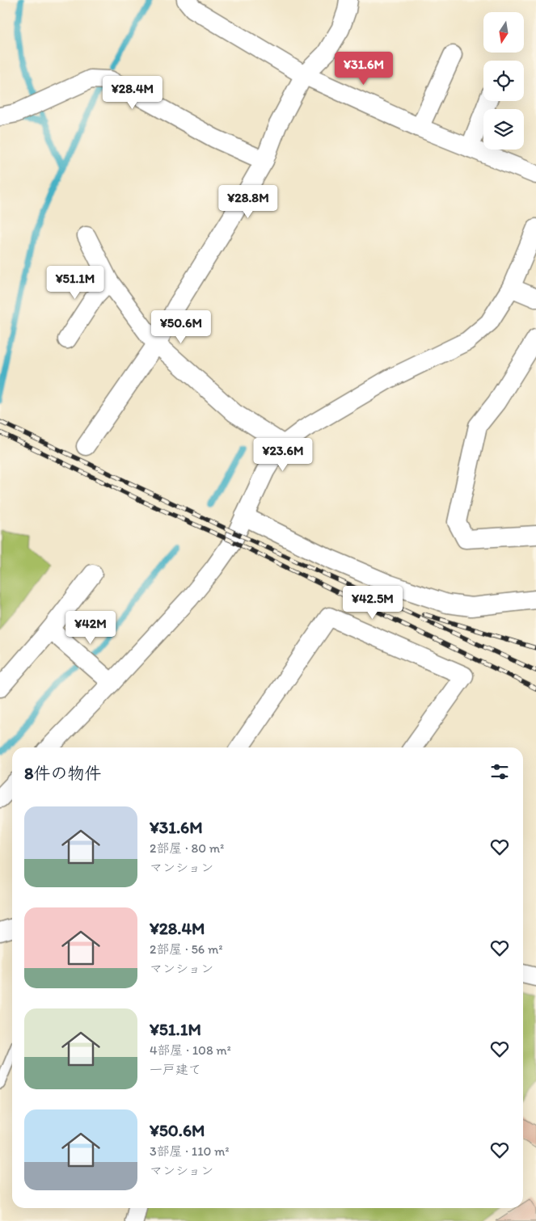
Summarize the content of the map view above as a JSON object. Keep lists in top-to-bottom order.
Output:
{
  "north": "bottom",
  "page": {
    "price": [
      "¥31.6M",
      "¥28.4M",
      "¥28.8M",
      "¥51.1M",
      "¥50.6M",
      "¥23.6M",
      "¥42.5M",
      "¥42M"
    ],
    "heading": "8件の物件",
    "list": [
      {
        "name": "¥31.6M",
        "note": "2部屋 · 80 m² · マンション"
      },
      {
        "name": "¥28.4M",
        "note": "2部屋 · 56 m² · マンション"
      },
      {
        "name": "¥51.1M",
        "note": "4部屋 · 108 m² · 一戸建て"
      },
      {
        "name": "¥50.6M",
        "note": "3部屋 · 110 m² · マンション"
      }
    ]
  }
}
